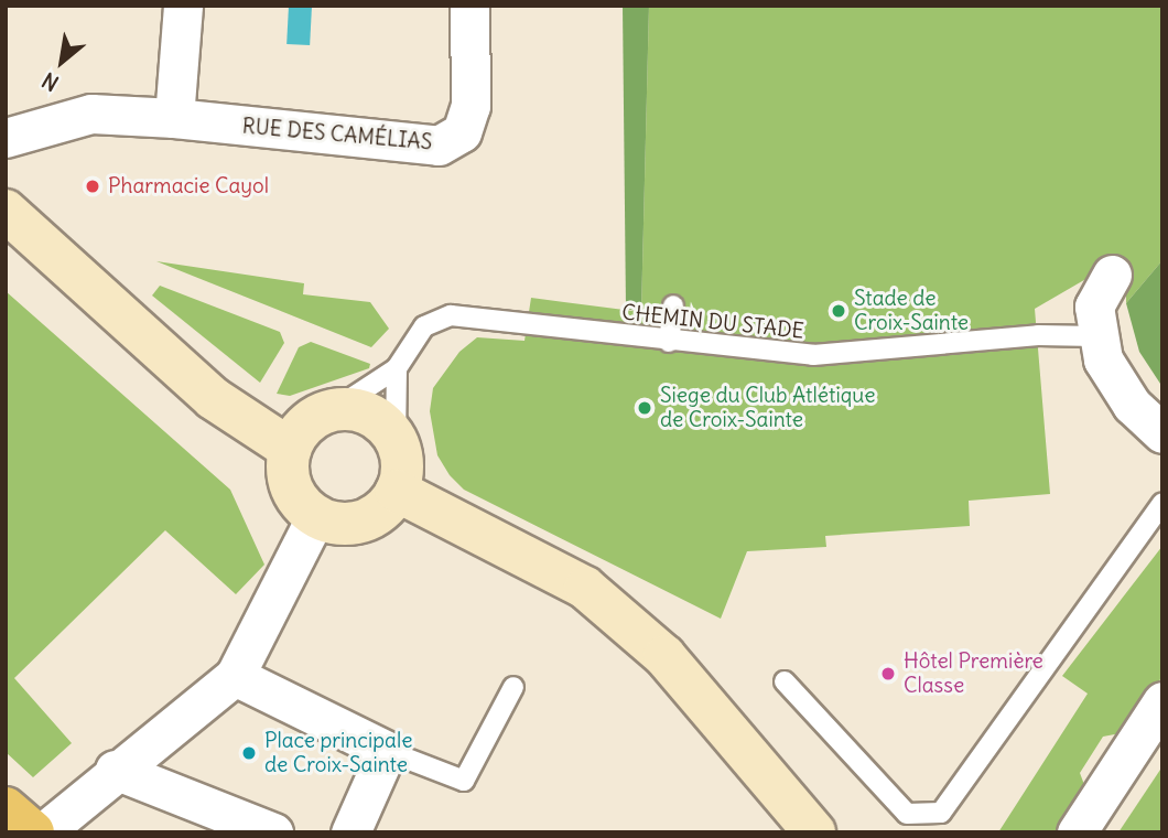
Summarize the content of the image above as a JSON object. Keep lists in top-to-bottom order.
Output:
{
  "streets": {
    "street": ["RUE DES CAMÉLIAS"],
    "lane": ["CHEMIN DU STADE"]
  },
  "places": [
    "Pharmacie Cayol",
    "Stade de Croix-Sainte",
    "Siege du Club Atlétique de Croix-Sainte",
    "Hôtel Première Classe",
    "Place principale de Croix-Sainte"
  ],
  "north": "bottom left"
}
